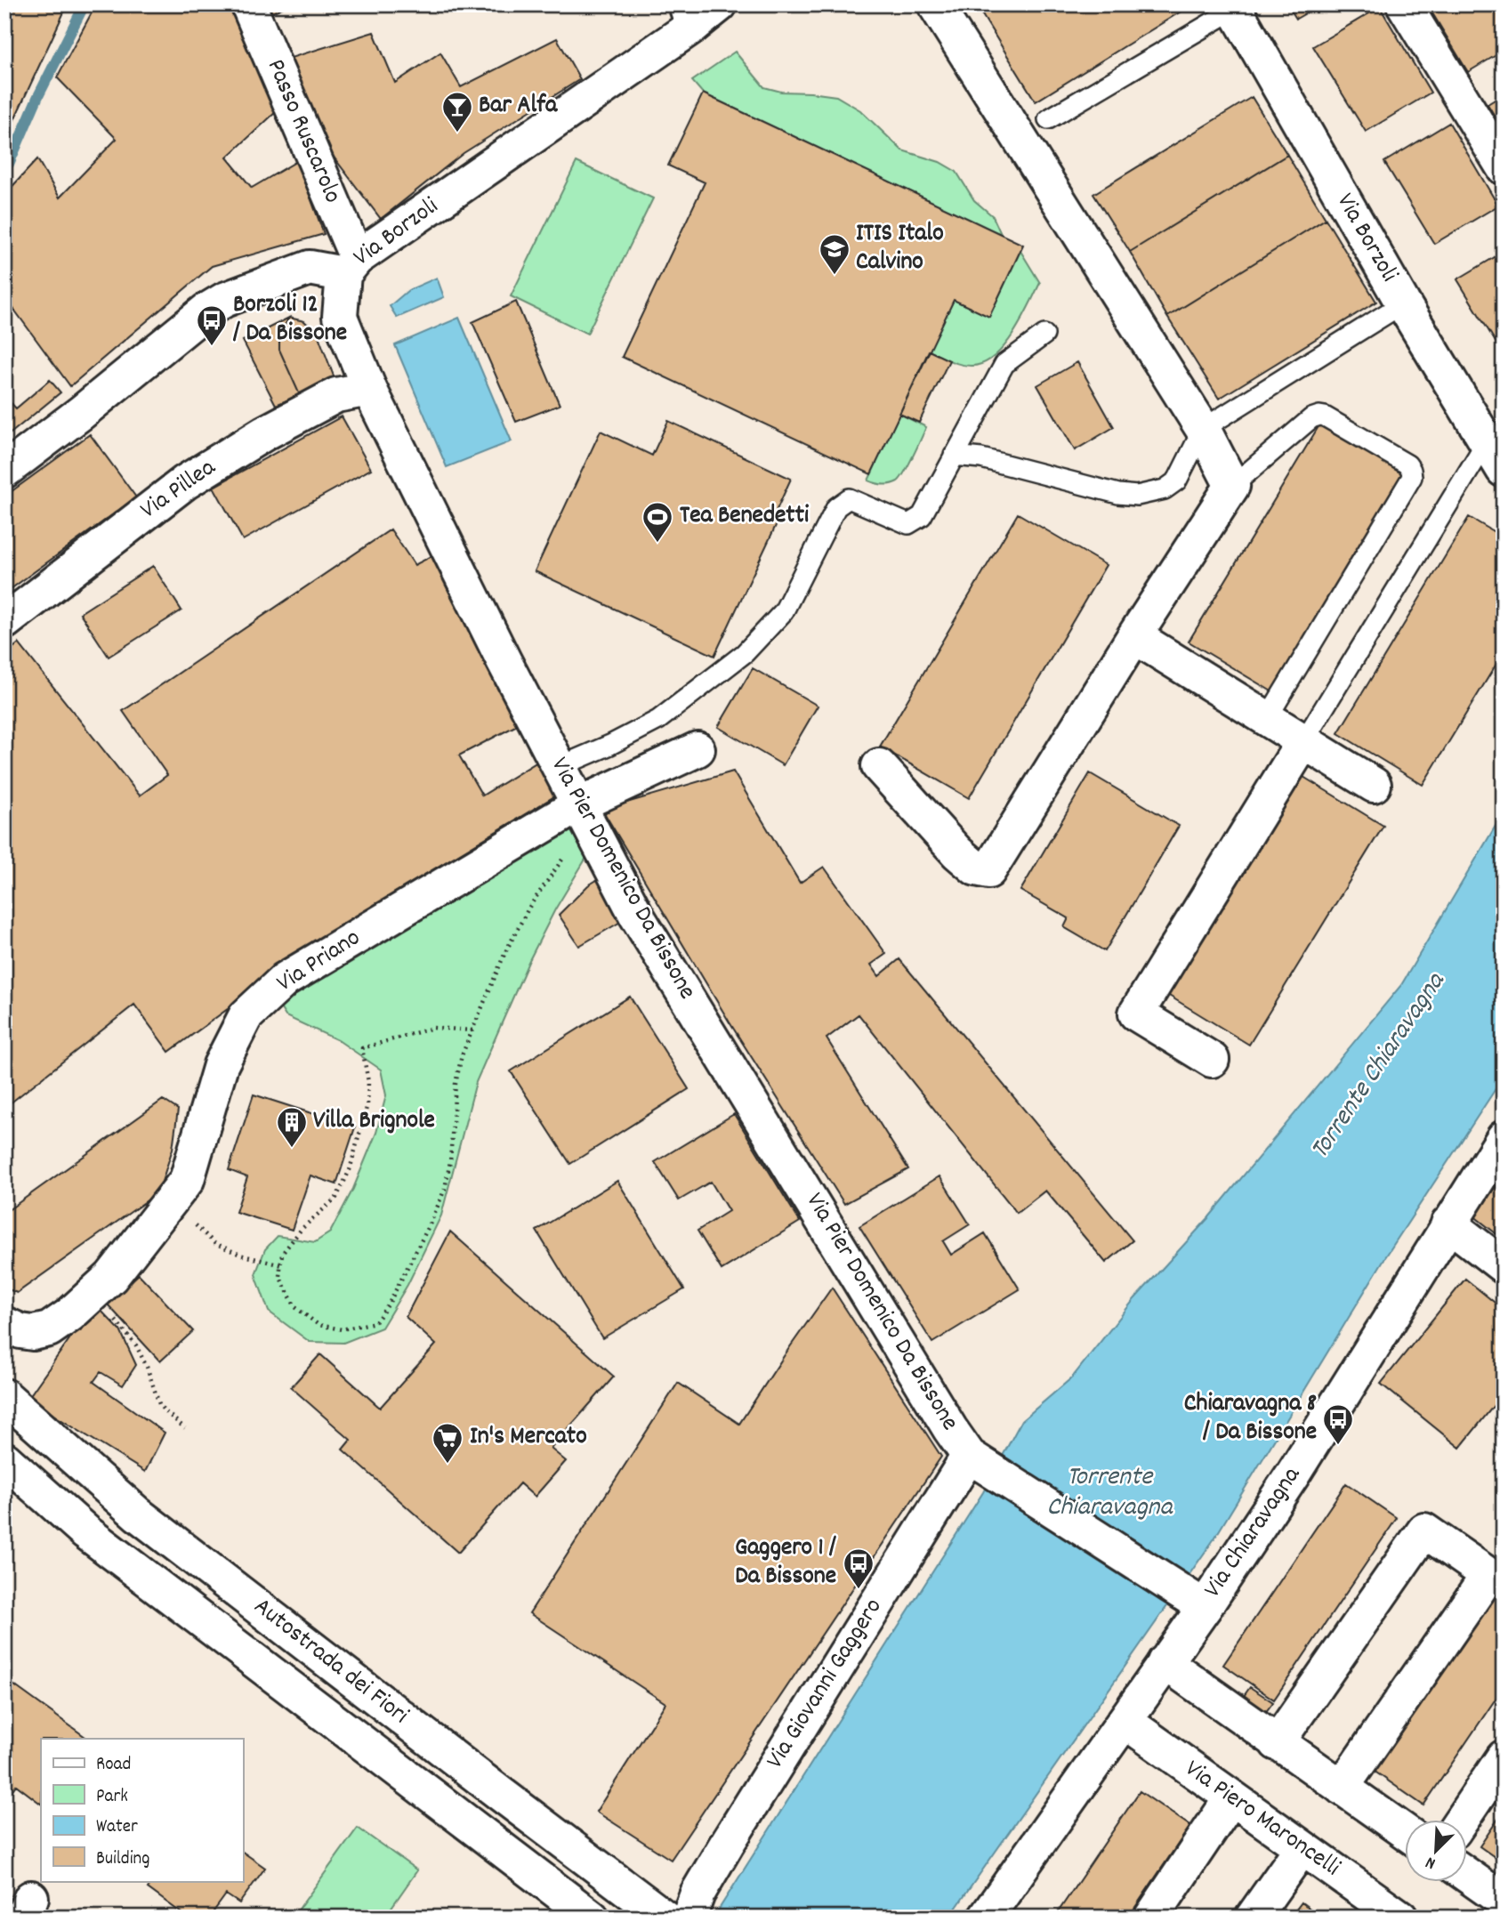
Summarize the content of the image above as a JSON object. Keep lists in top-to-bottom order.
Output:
{
  "streets": {
    "main road": [
      "Passo Ruscarolo",
      "Via Borzoli",
      "Via Pillea",
      "Via Pier Domenico Da Bissone",
      "Via Priano",
      "Via Chiaravagna",
      "Autostrada dei Fiori",
      "Via Giovanni Gaggero",
      "Via Piero Maroncelli"
    ]
  },
  "crossings": [
    ["Passo Ruscarolo", "Via Borzoli"],
    ["Passo Ruscarolo", "Via Pier Domenico Da Bissone"],
    ["Via Borzoli", "Via Pier Domenico Da Bissone"],
    ["Via Pillea", "Via Pier Domenico Da Bissone"],
    ["Via Pier Domenico Da Bissone", "Via Priano"],
    ["Via Pier Domenico Da Bissone", "Via Giovanni Gaggero"],
    ["Via Chiaravagna", "Via Piero Maroncelli"]
  ],
  "water": ["Torrente Chiaravagna"],
  "places": {
    "bar": ["Bar Alfa"],
    "school or university": ["ITIS Italo Calvino"],
    "bus stop": ["Borzoli 12 / Da Bissone", "Chiaravagna 8 / Da Bissone", "Gaggero 1 / Da Bissone"],
    "sports": ["Tea Benedetti"],
    "building": ["Villa Brignole"],
    "supermarket": ["In's Mercato"]
  },
  "legend": [
    "Road",
    "Park",
    "Water",
    "Building"
  ],
  "north": "bottom left"
}
